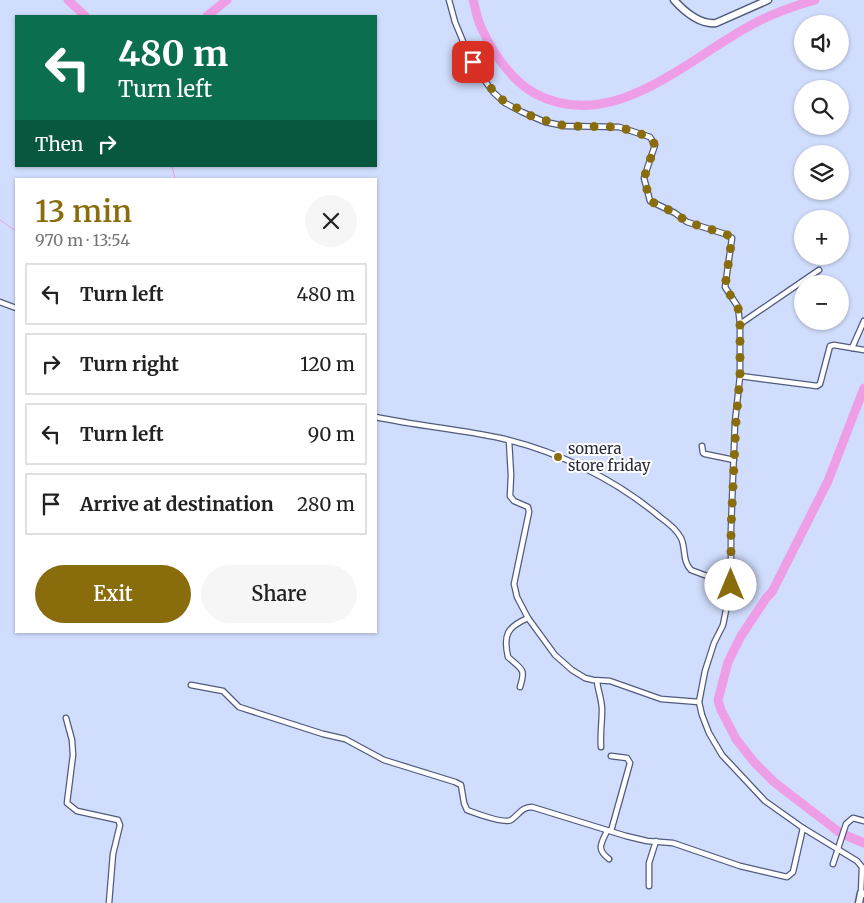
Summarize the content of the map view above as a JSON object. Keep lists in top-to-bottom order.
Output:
{
  "places": ["somera store friday"],
  "page": {
    "map_buttons": ["+", "−"],
    "turn": ["480 m", "Turn left"],
    "then": "Then",
    "heading": ["13 min", "970 m · 13:54"],
    "list": [
      {
        "name": "Turn left",
        "value": "480 m"
      },
      {
        "name": "Turn right",
        "value": "120 m"
      },
      {
        "name": "Turn left",
        "value": "90 m"
      },
      {
        "name": "Arrive at destination",
        "value": "280 m"
      }
    ],
    "buttons": ["Exit", "Share"]
  }
}
